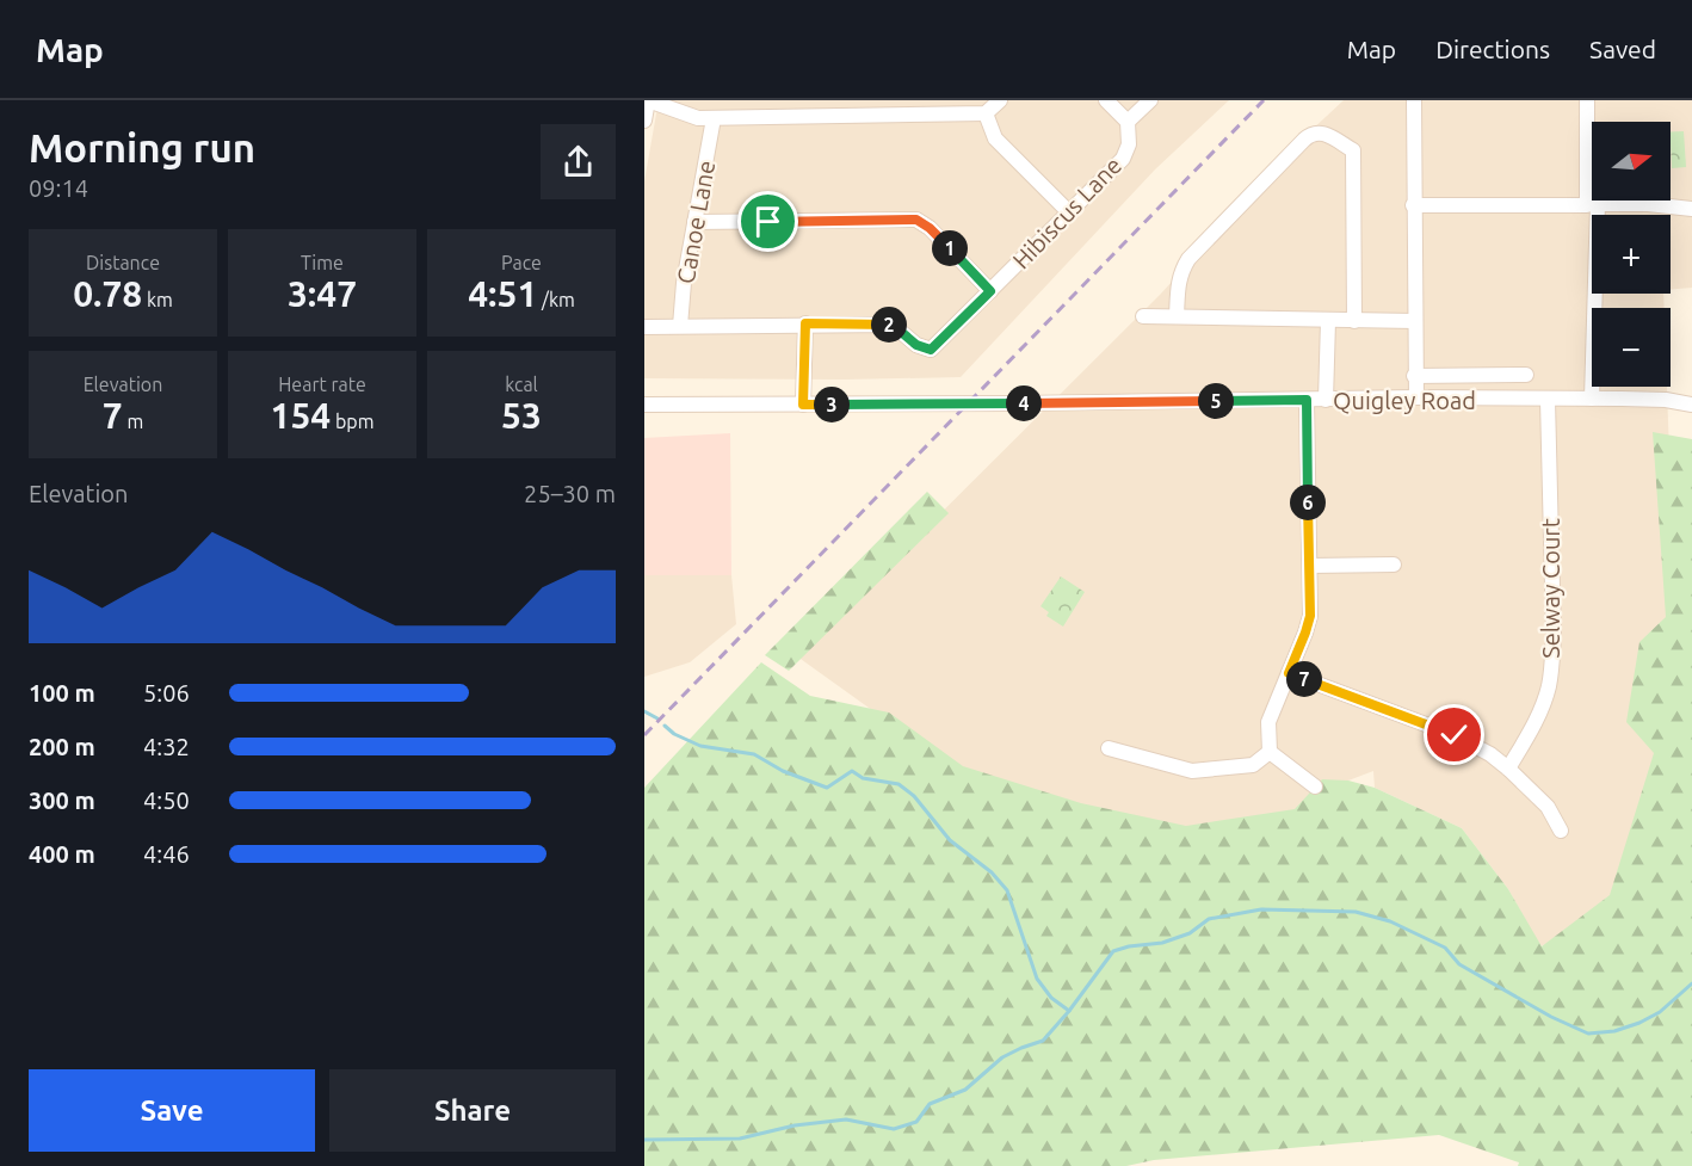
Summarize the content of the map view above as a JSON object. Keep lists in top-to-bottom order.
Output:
{
  "streets": {
    "street": [
      "Hibiscus Lane",
      "Canoe Lane",
      "Quigley Road",
      "Selway Court"
    ]
  },
  "crossings": [
    ["Hibiscus Lane", "Canoe Lane"],
    ["Quigley Road", "Selway Court"]
  ],
  "north": "right",
  "page": {
    "header": "Map",
    "nav": ["Map", "Directions", "Saved"],
    "heading": ["Morning run", "09:14"],
    "map_buttons": ["+", "−"],
    "stats": [
      ["Distance", "0.78 km"],
      ["Time", "3:47"],
      ["Pace", "4:51 /km"],
      ["Elevation", "7 m"],
      ["Heart rate", "154 bpm"],
      ["kcal", "53"]
    ],
    "pins": [
      "1",
      "2",
      "5",
      "4",
      "3",
      "6",
      "7"
    ],
    "chart": ["Elevation", "25–30 m"],
    "list": [
      {
        "name": "100 m",
        "note": "5:06"
      },
      {
        "name": "200 m",
        "note": "4:32"
      },
      {
        "name": "300 m",
        "note": "4:50"
      },
      {
        "name": "400 m",
        "note": "4:46"
      }
    ],
    "buttons": ["Save", "Share"]
  }
}
